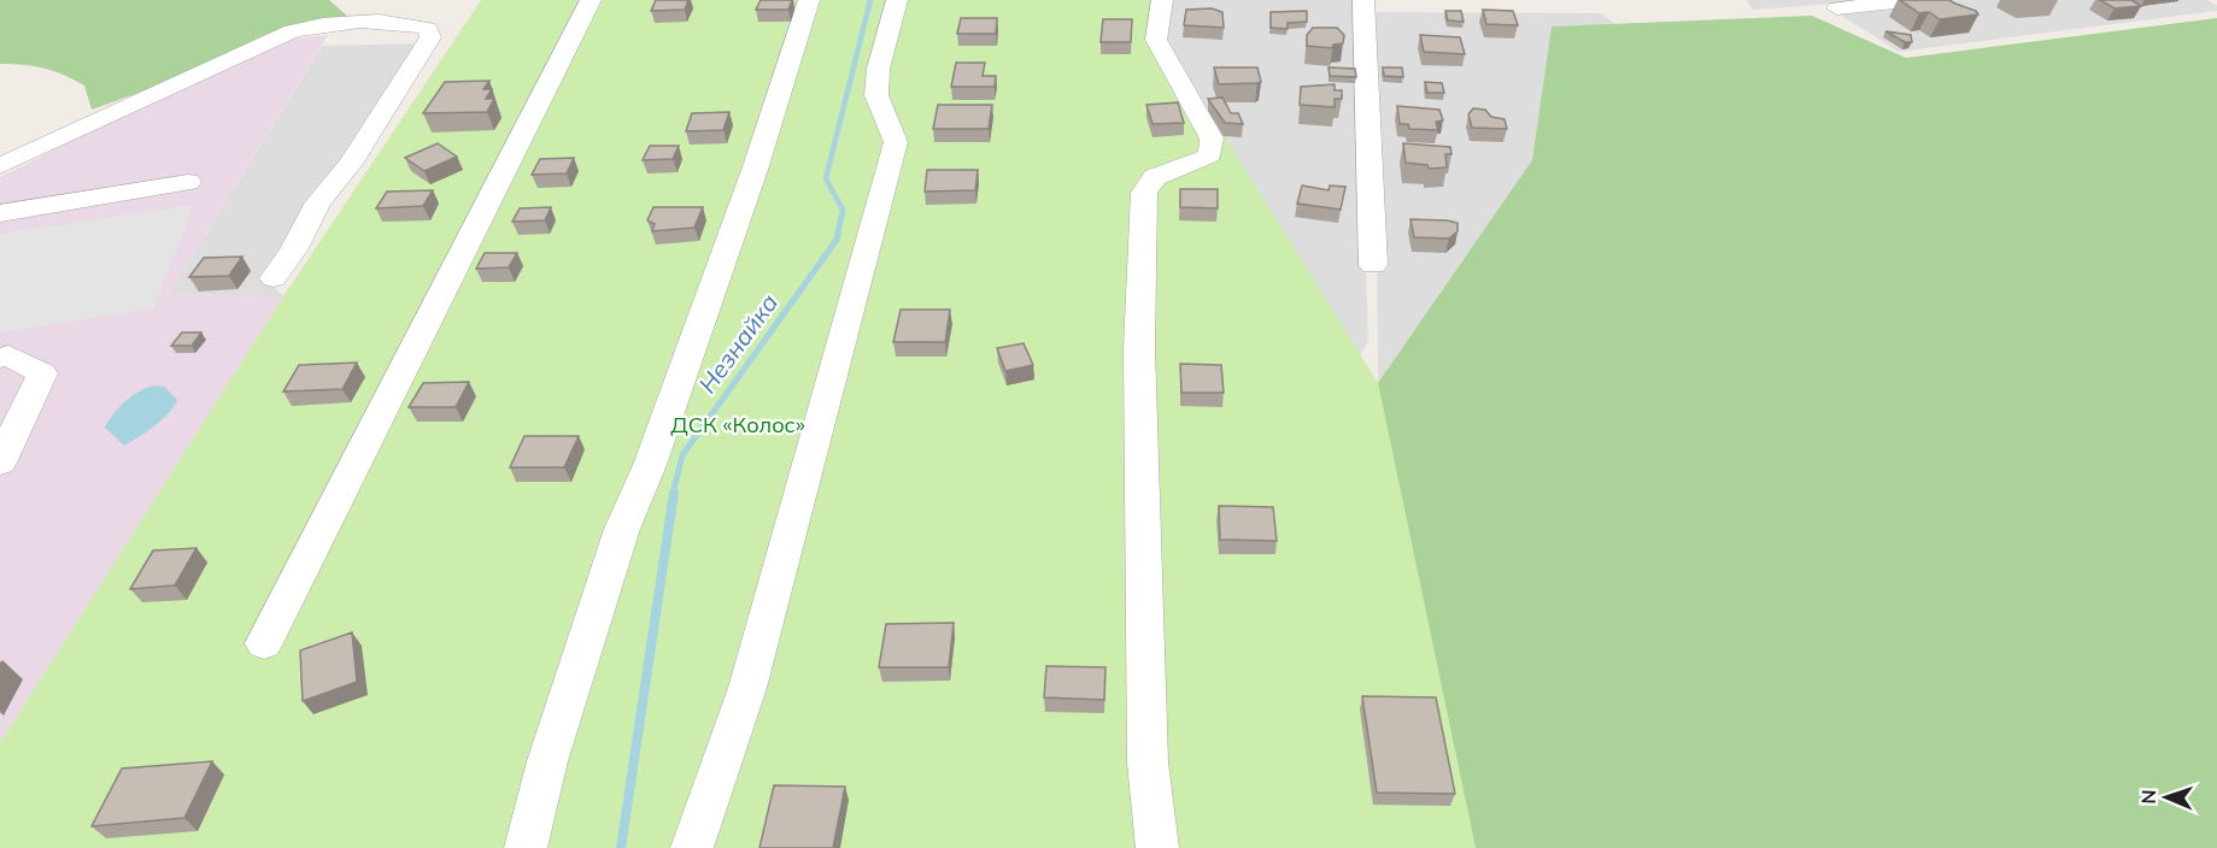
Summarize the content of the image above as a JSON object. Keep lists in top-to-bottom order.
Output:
{
  "water": ["Незнайка"],
  "parks": ["ДСК «Колос»"],
  "north": "left"
}
